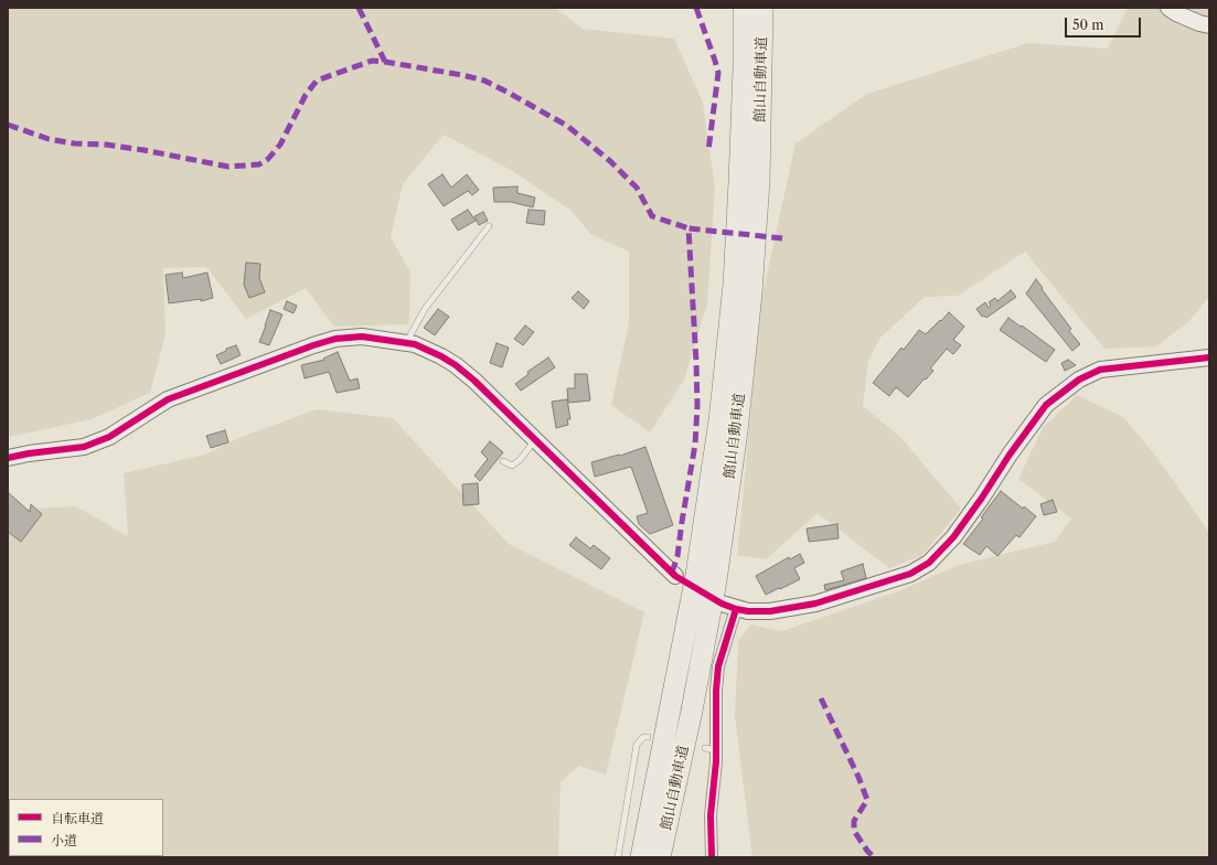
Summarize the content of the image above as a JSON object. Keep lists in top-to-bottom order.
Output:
{
  "streets": {
    "highway": ["館山自動車道"]
  },
  "legend": ["自転車道", "小道"],
  "scale_bar": "50 m"
}
